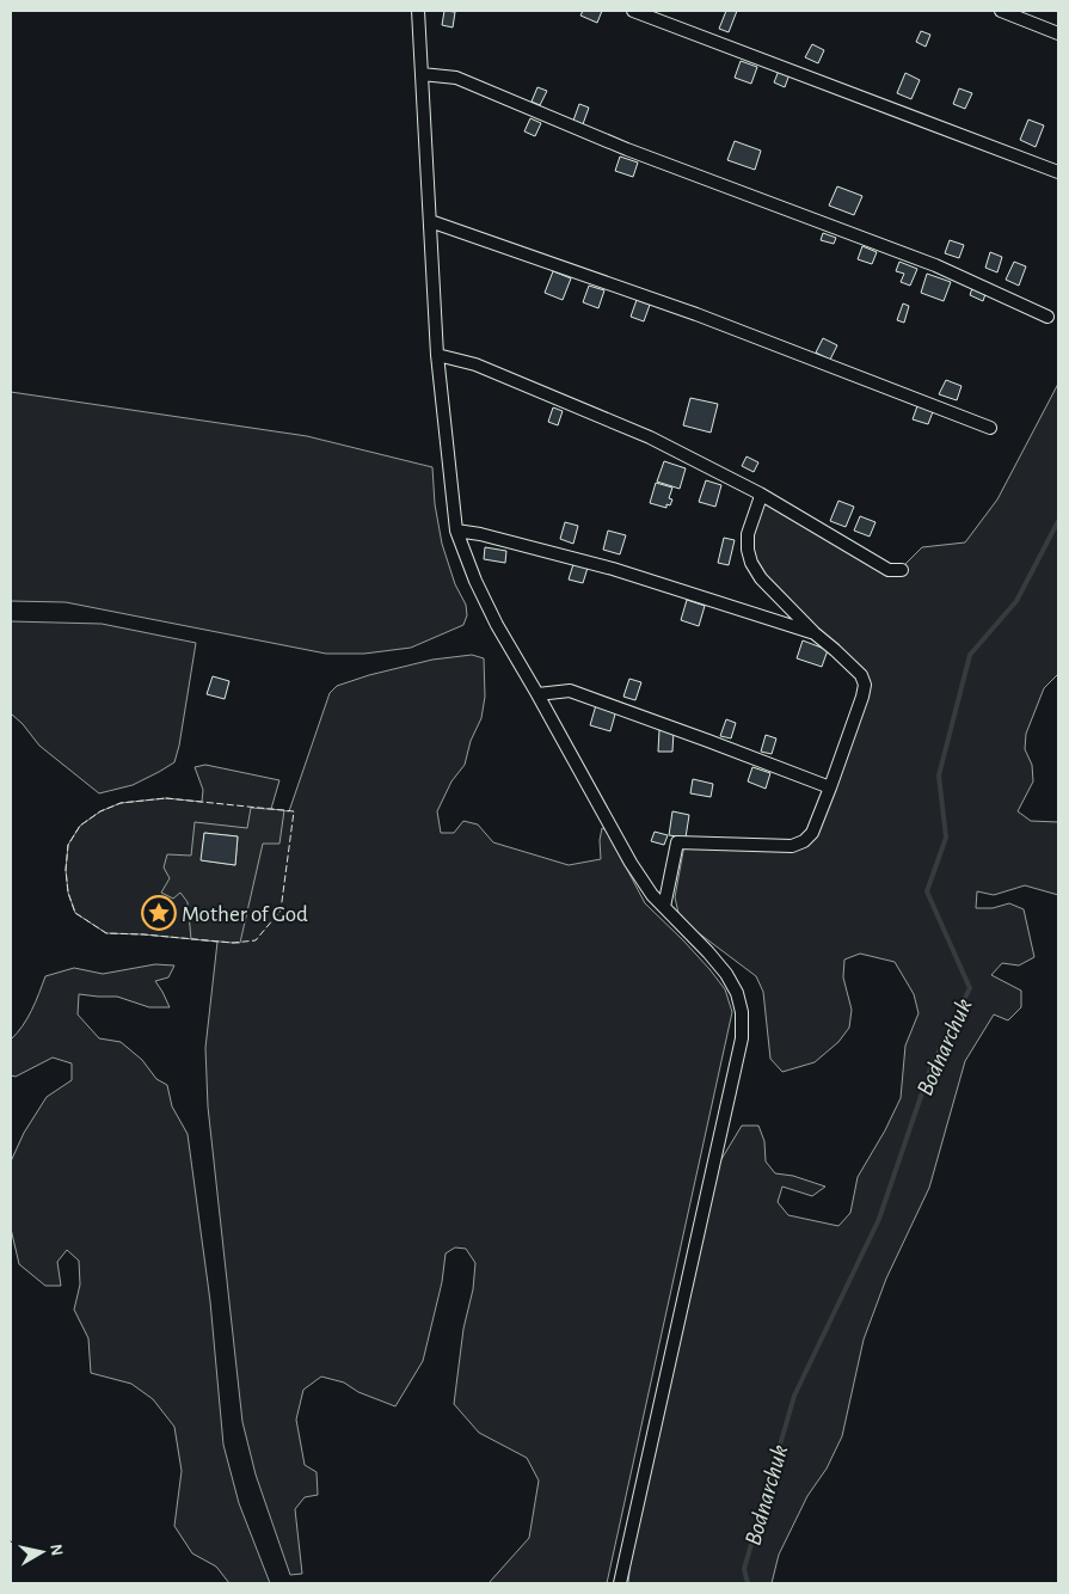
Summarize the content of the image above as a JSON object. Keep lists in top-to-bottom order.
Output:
{
  "water": ["Bodnarchuk"],
  "places": {
    "place": ["Mother of God"]
  },
  "north": "right"
}
